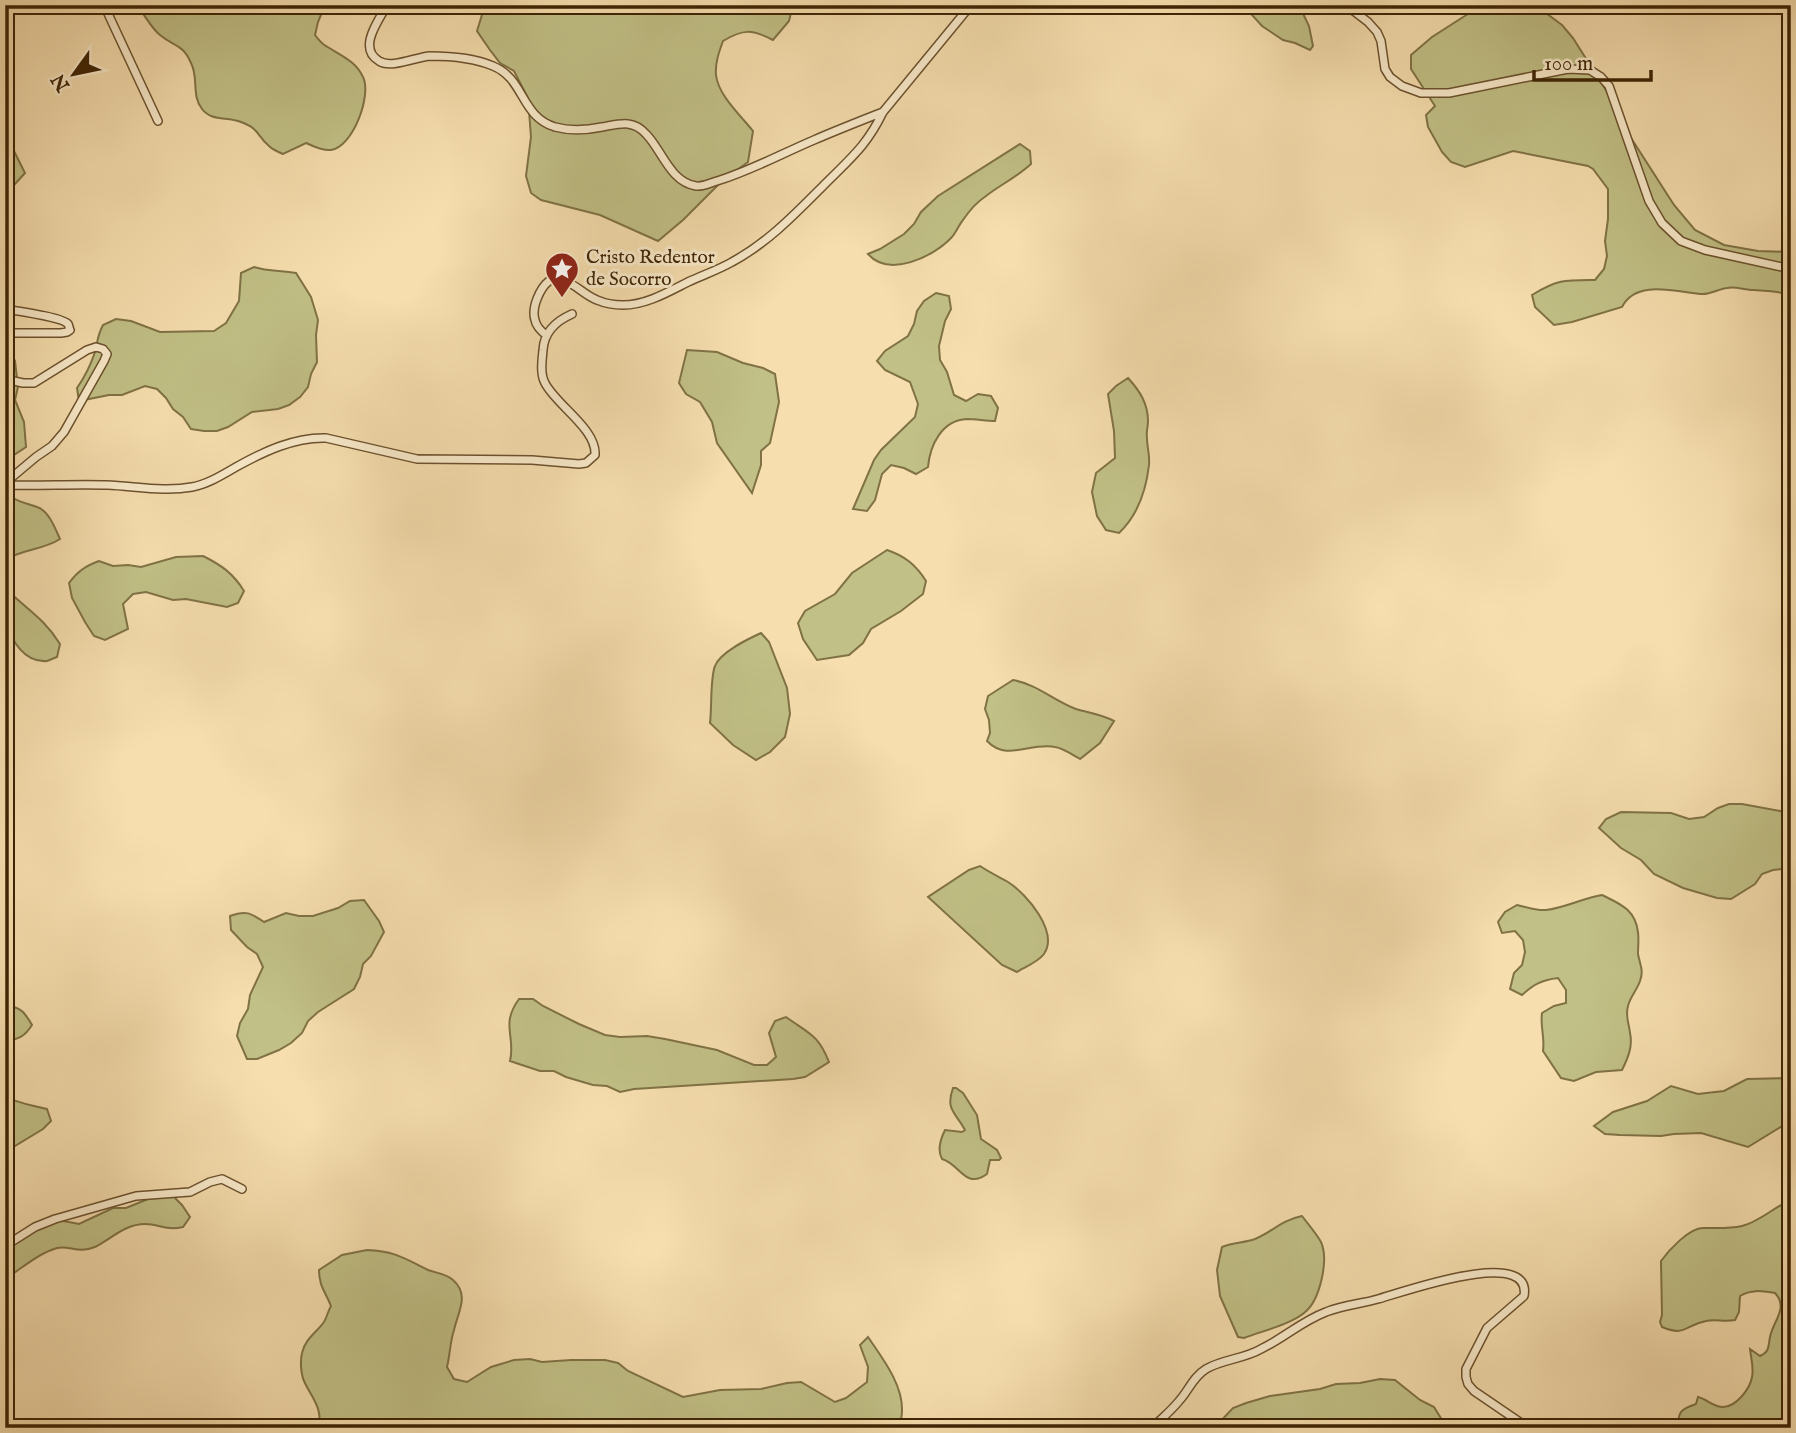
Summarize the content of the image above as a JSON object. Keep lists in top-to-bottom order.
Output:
{
  "places": {
    "place": ["Cristo Redentor de Socorro"]
  },
  "scale_bar": "100 m",
  "north": "bottom left"
}
